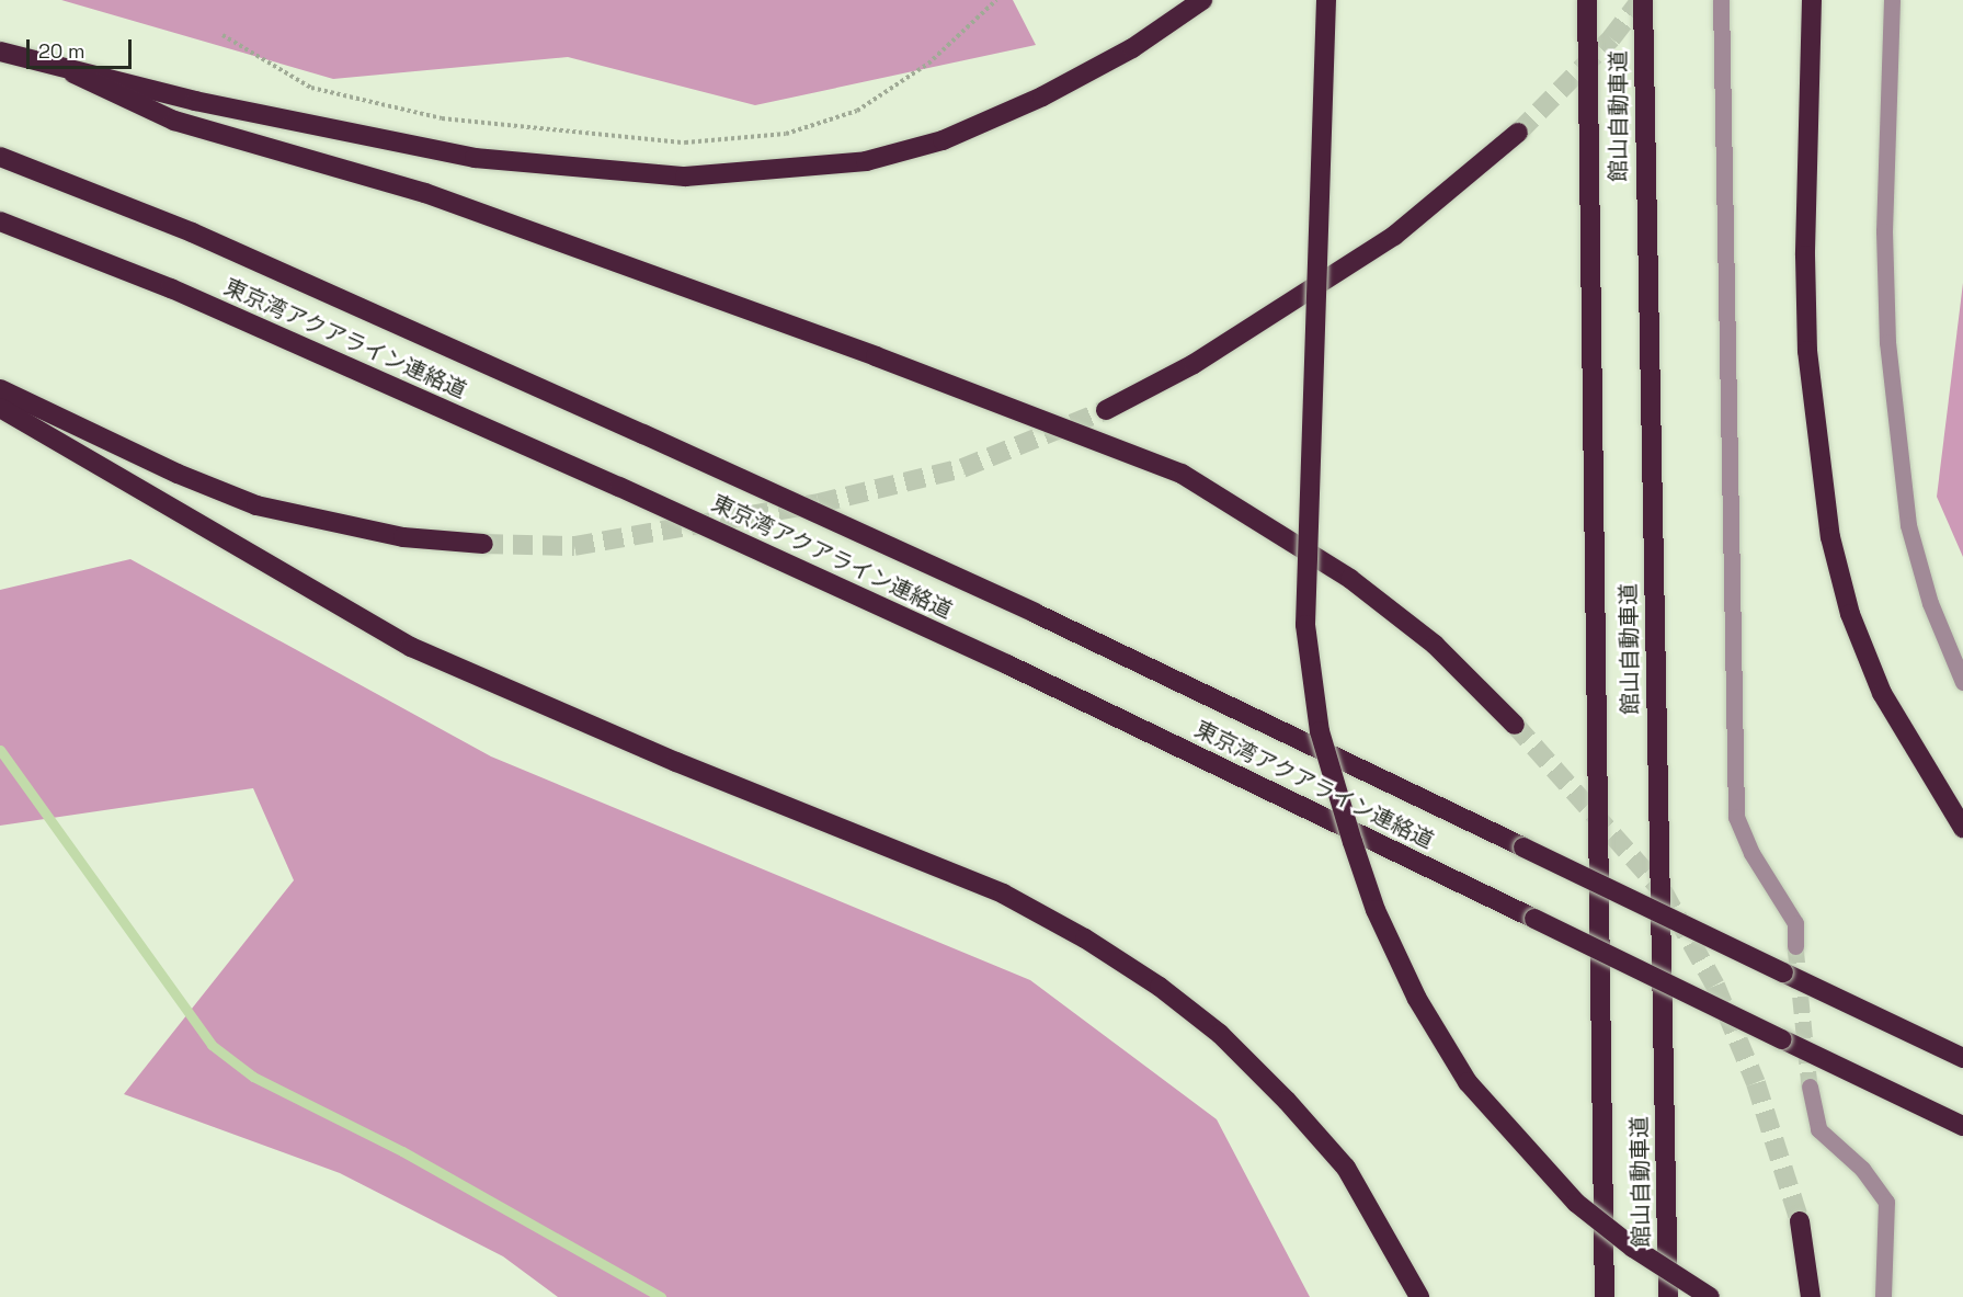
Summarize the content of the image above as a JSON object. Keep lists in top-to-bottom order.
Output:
{
  "streets": {
    "highway": ["館山自動車道", "東京湾アクアライン連絡道"]
  },
  "scale_bar": "20 m"
}
